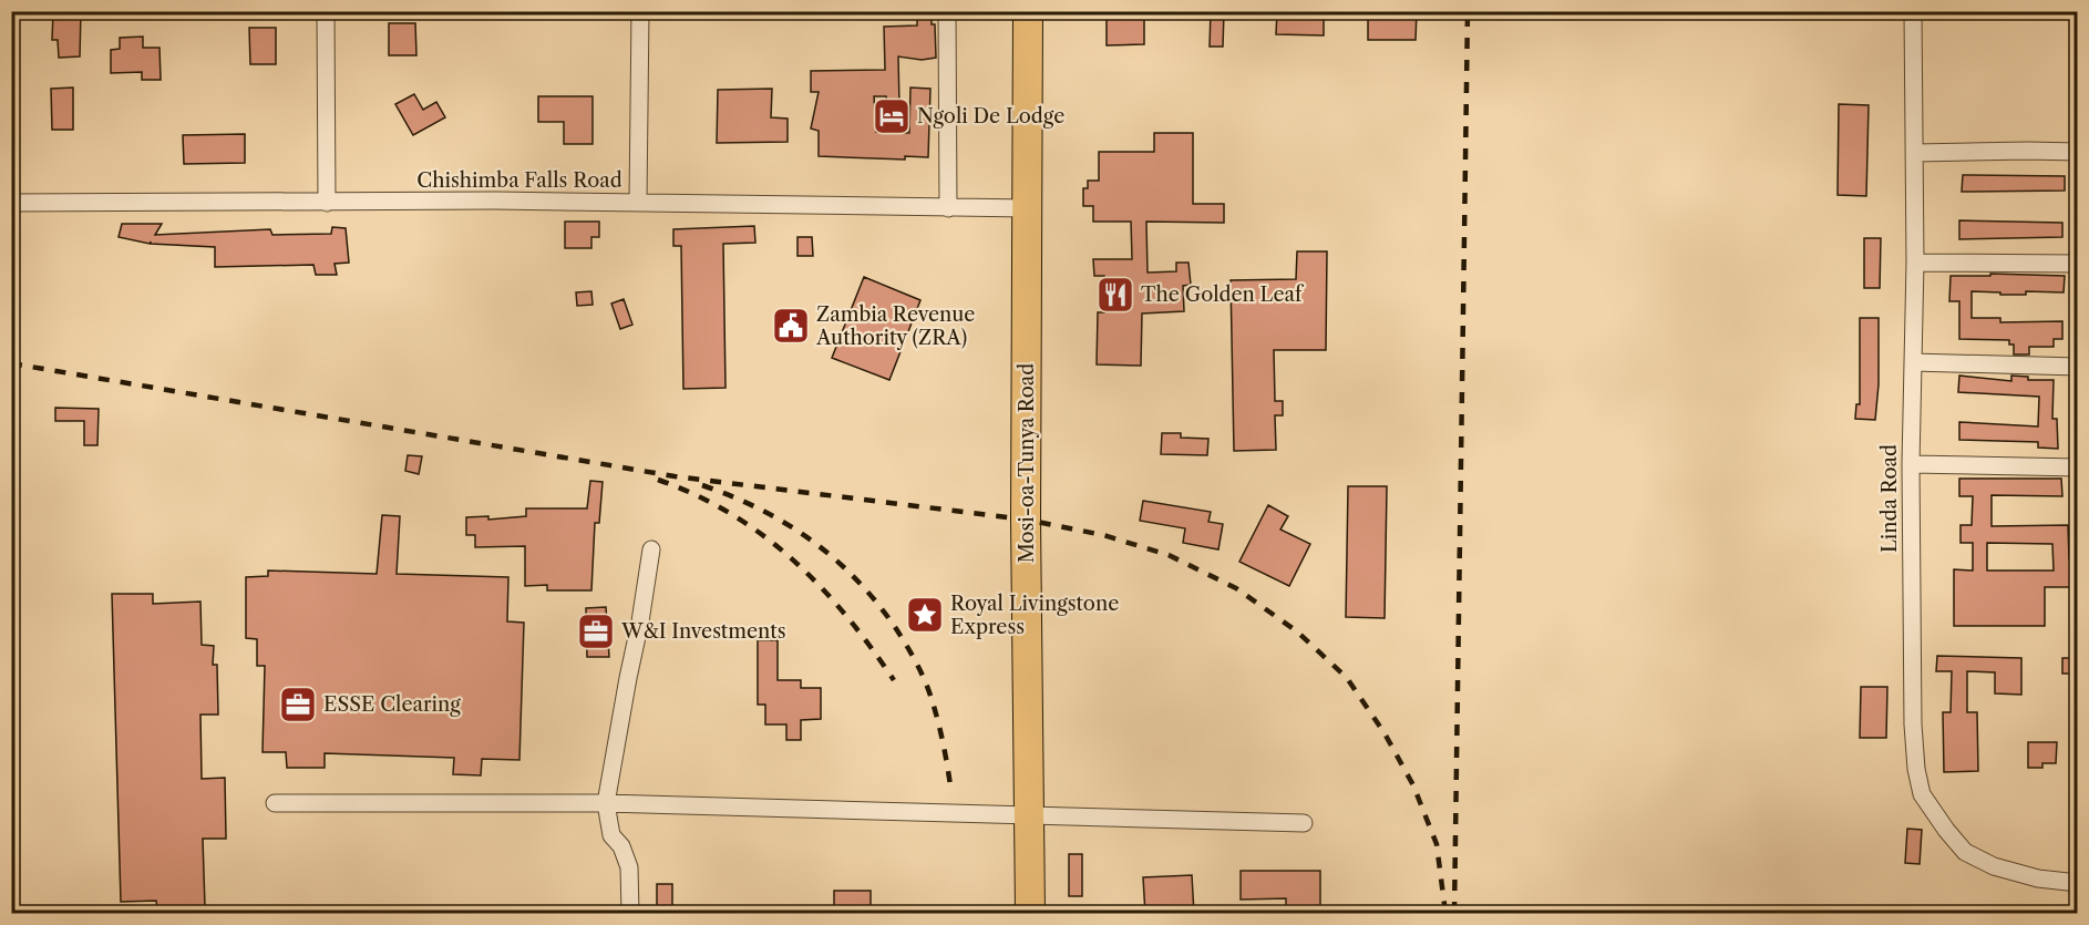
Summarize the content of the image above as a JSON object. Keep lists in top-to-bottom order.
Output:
{
  "streets": {
    "highway": ["Mosi-oa-Tunya Road"],
    "street": ["Chishimba Falls Road", "Linda Road"]
  },
  "crossings": [
    ["Chishimba Falls Road", "Mosi-oa-Tunya Road"]
  ],
  "places": {
    "hotel": ["Ngoli De Lodge"],
    "restaurant": ["The Golden Leaf"],
    "public building": ["Zambia Revenue Authority (ZRA)"],
    "place": ["Royal Livingstone Express"],
    "office": ["W&I Investments", "ESSE Clearing"]
  }
}
